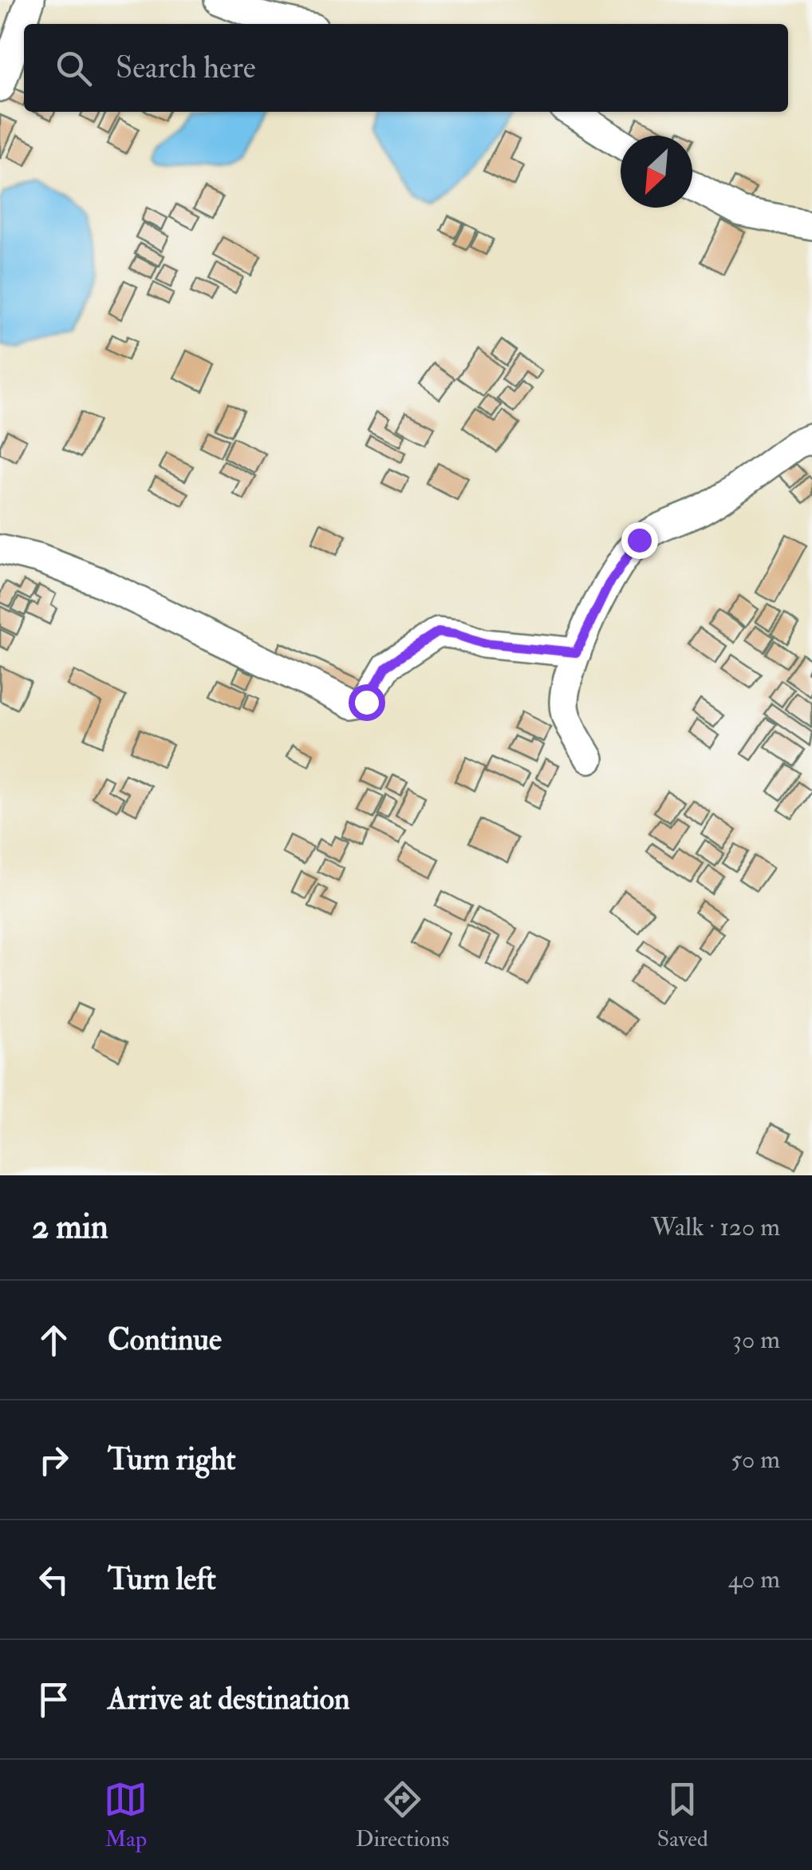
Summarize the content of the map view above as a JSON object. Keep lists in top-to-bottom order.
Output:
{
  "north": "bottom left",
  "page": {
    "search": "Search here",
    "heading": ["2 min", "Walk · 120 m"],
    "list": [
      ["Continue", "30 m"],
      ["Turn right", "50 m"],
      ["Turn left", "40 m"],
      "Arrive at destination"
    ],
    "nav": ["Map", "Directions", "Saved"]
  }
}
